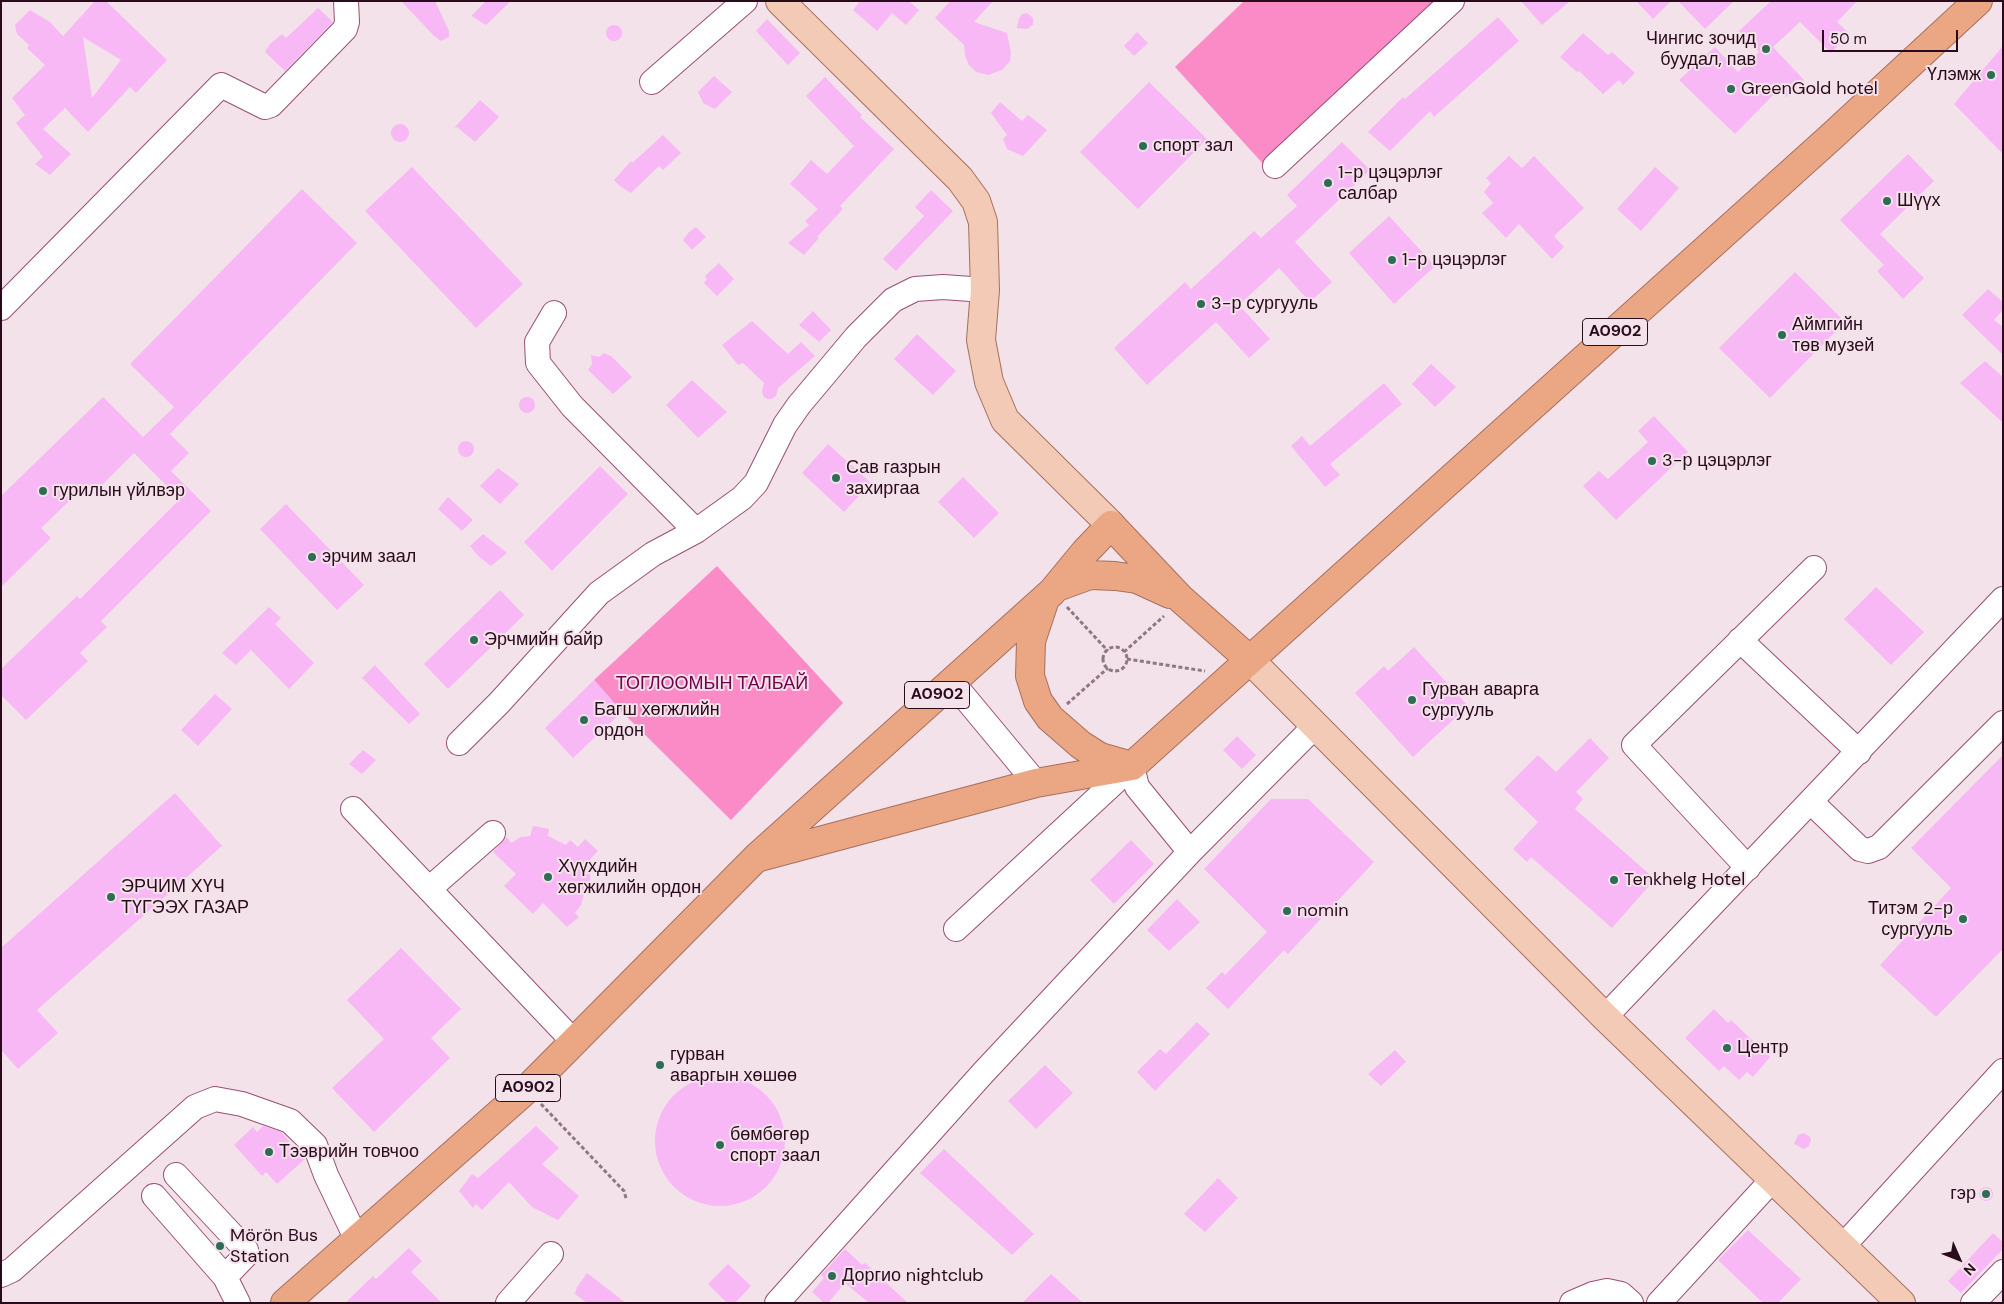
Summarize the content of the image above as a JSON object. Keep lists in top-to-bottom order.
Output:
{
  "streets": {
    "highway": ["A0902"]
  },
  "parks": ["ТОГЛООМЫН ТАЛБАЙ"],
  "places": [
    "Чингис зочид буудал, пав",
    "Үлэмж",
    "GreenGold hotel",
    "спорт зал",
    "1-р цэцэрлэг салбар",
    "Шүүх",
    "1-р цэцэрлэг",
    "3-р сургууль",
    "Аймгийн төв музей",
    "3-р цэцэрлэг",
    "Сав газрын захиргаа",
    "гурилын үйлвэр",
    "эрчим заал",
    "Эрчмийн байр",
    "Гурван аварга сургууль",
    "Багш хөгжлийн ордон",
    "Хүүхдийн хөгжилийн ордон",
    "Tenkhelg Hotel",
    "ЭРЧИМ ХҮЧ ТҮГЭЭХ ГАЗАР",
    "nomin",
    "Титэм 2-р сургууль",
    "Центр",
    "гурван аваргын хөшөө",
    "бөмбөгөр спорт заал",
    "Тээврийн товчоо",
    "гэр",
    "Mörön Bus Station",
    "Доргио nightclub"
  ],
  "scale_bar": "50 m",
  "north": "bottom right"
}
